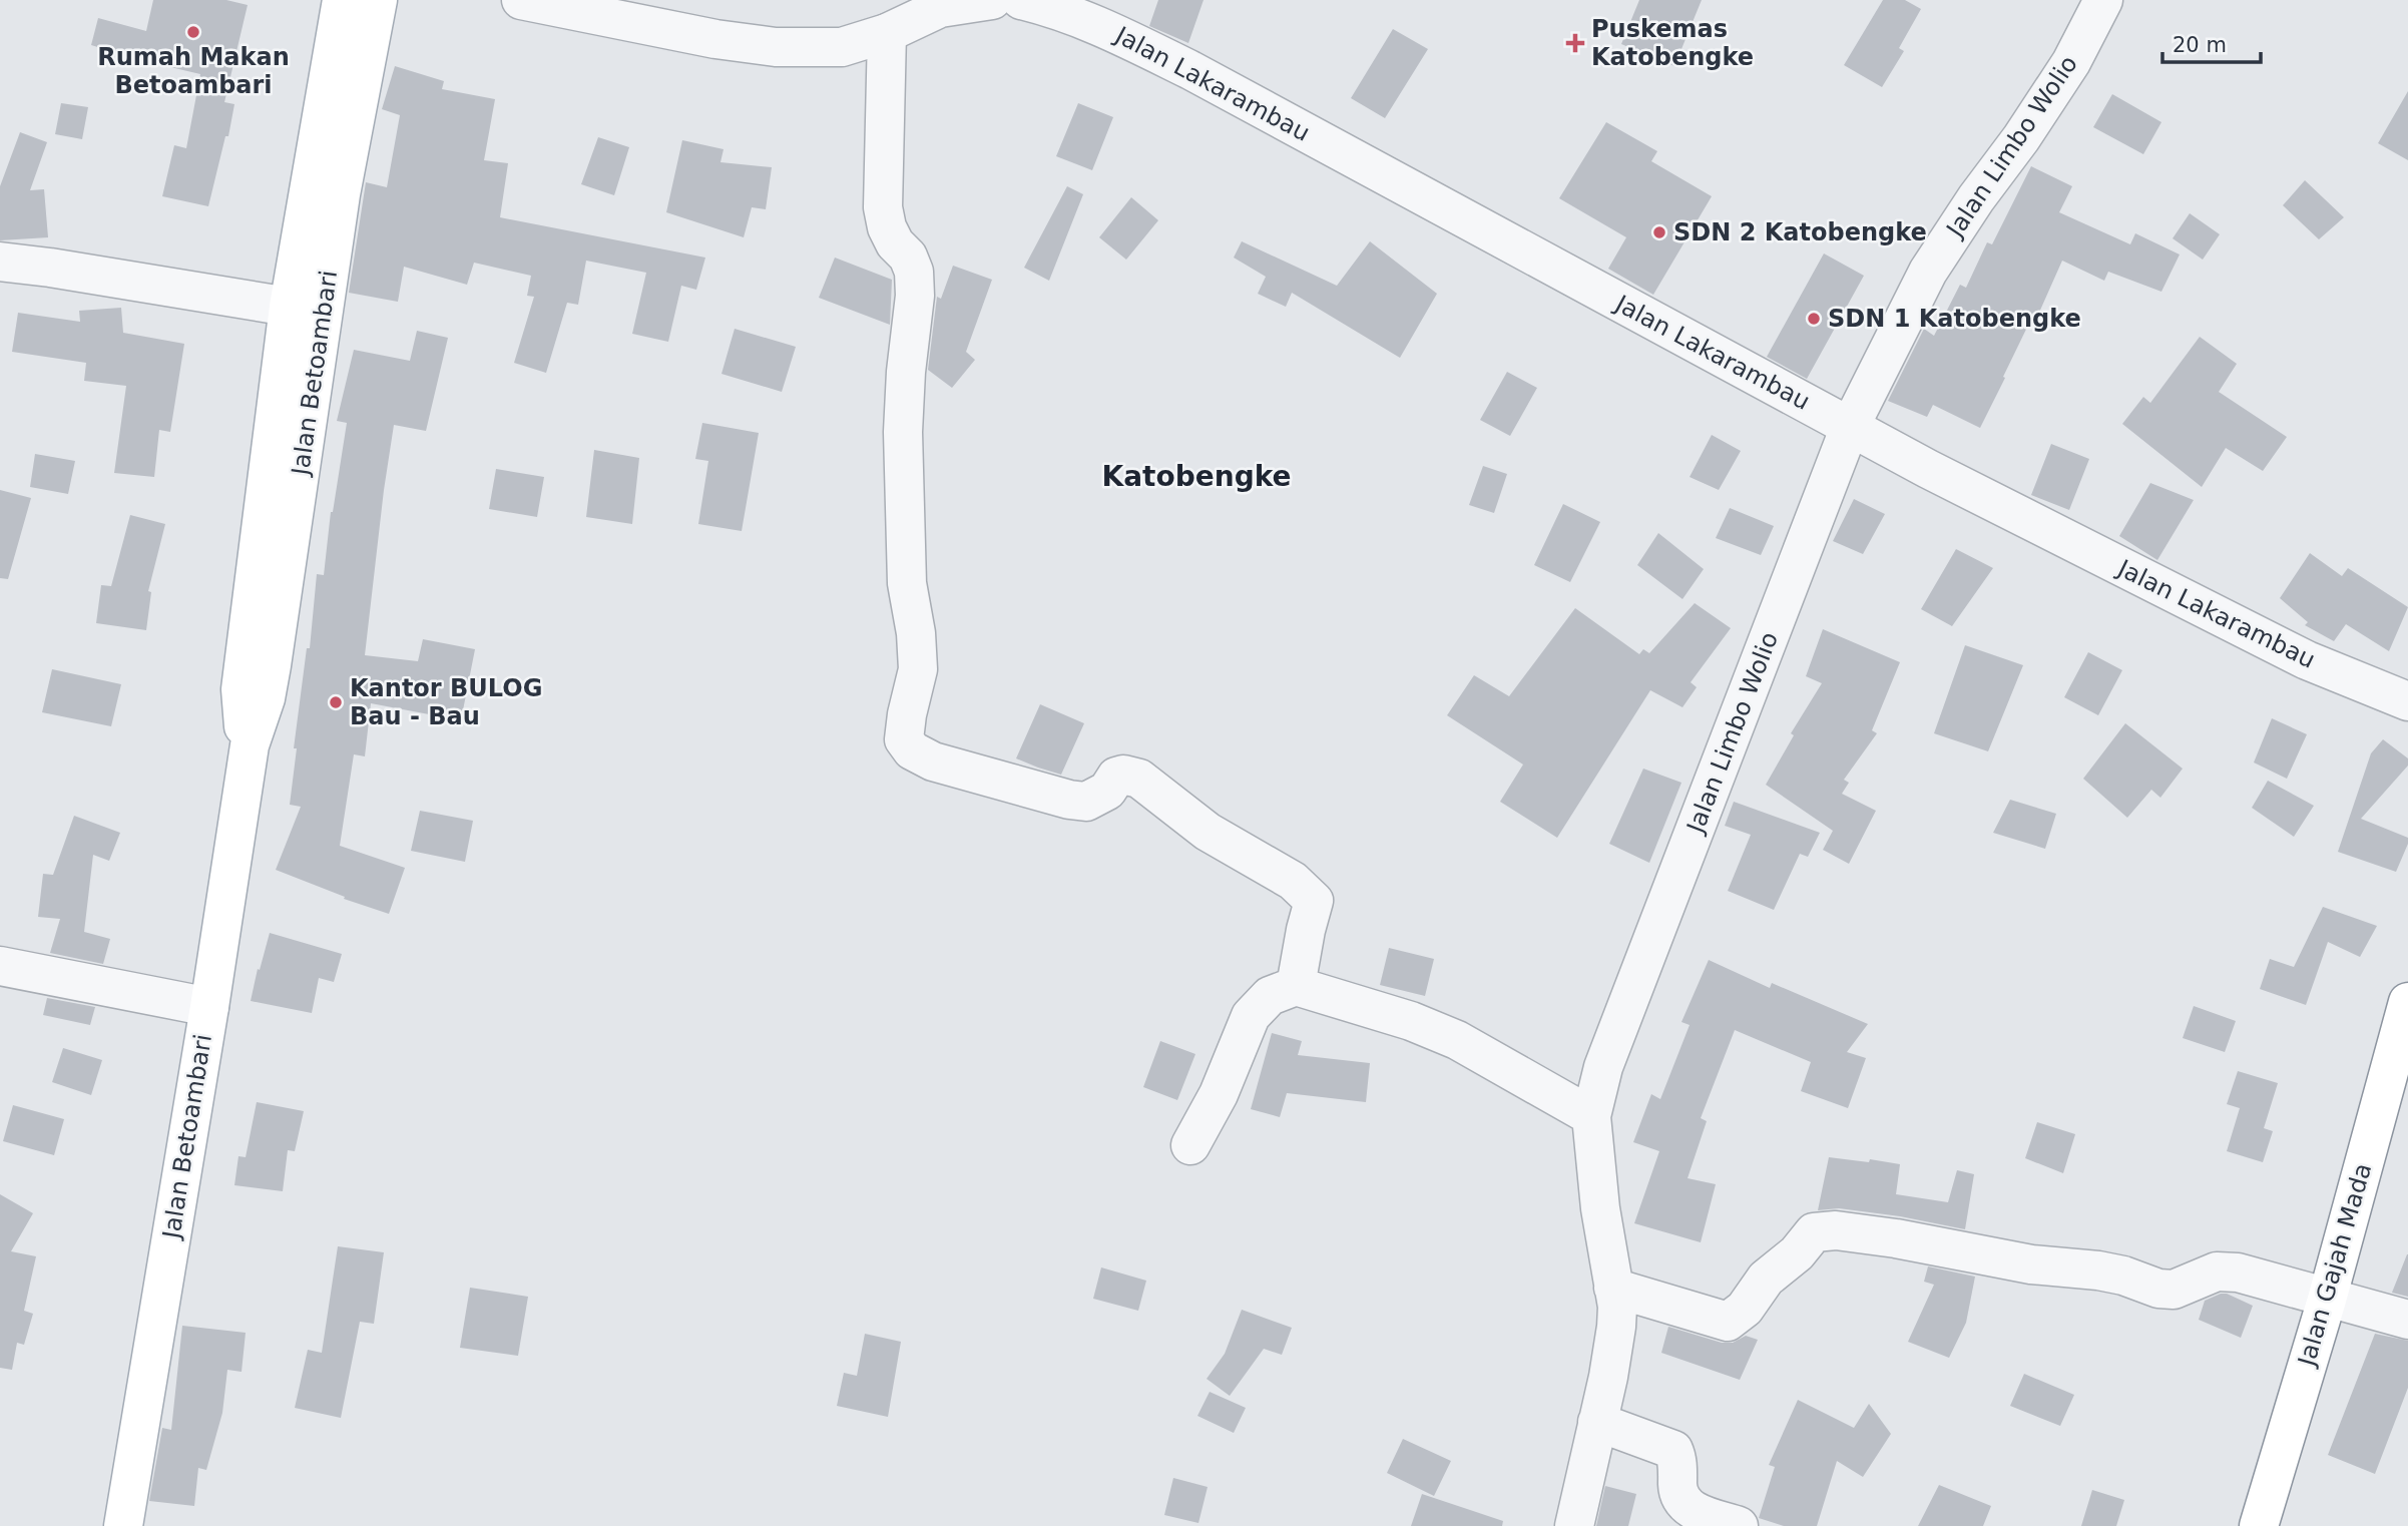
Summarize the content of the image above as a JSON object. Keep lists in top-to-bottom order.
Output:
{
  "streets": {
    "main road": ["Jalan Betoambari", "Jalan Gajah Mada"],
    "street": ["Jalan Lakarambau", "Jalan Limbo Wolio"]
  },
  "crossings": [
    ["Jalan Lakarambau", "Jalan Limbo Wolio"]
  ],
  "districts": ["Katobengke"],
  "places": {
    "other": [
      "Rumah Makan Betoambari",
      "SDN 2 Katobengke",
      "SDN 1 Katobengke",
      "Kantor BULOG Bau - Bau"
    ],
    "health": ["Puskemas Katobengke"]
  },
  "scale_bar": "20 m"
}
